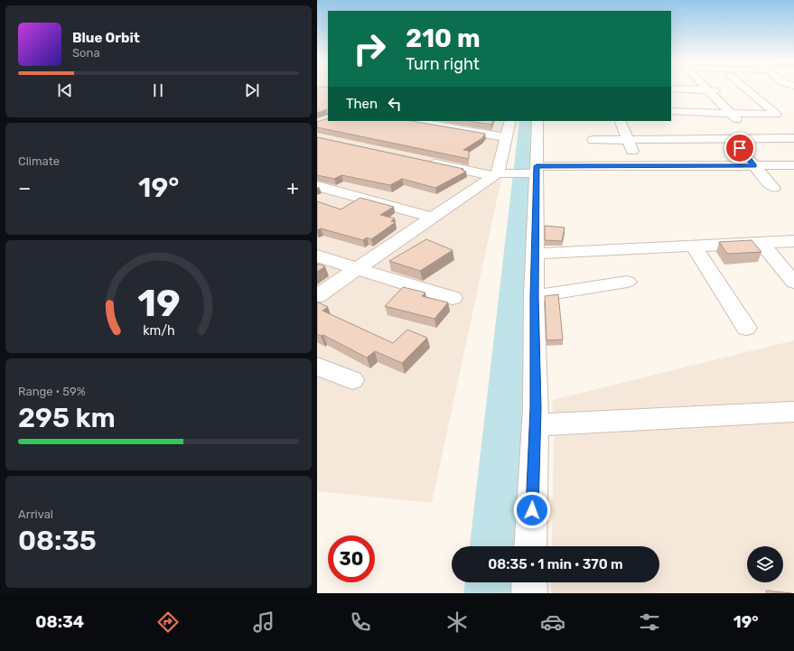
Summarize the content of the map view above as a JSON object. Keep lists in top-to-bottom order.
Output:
{
  "page": {
    "turn": ["210 m", "Turn right"],
    "song": ["Blue Orbit", "Sona"],
    "then": "Then",
    "tile": [
      "Climate",
      ["Range · 59%", "295 km"],
      ["Arrival", "08:35"]
    ],
    "heat": ["−", "19°", "+"],
    "limit": "30",
    "trip": "08:35 · 1 min · 370 m",
    "tabs": ["08:34", "19°"],
    "gauge": ["19", "km/h"]
  }
}
